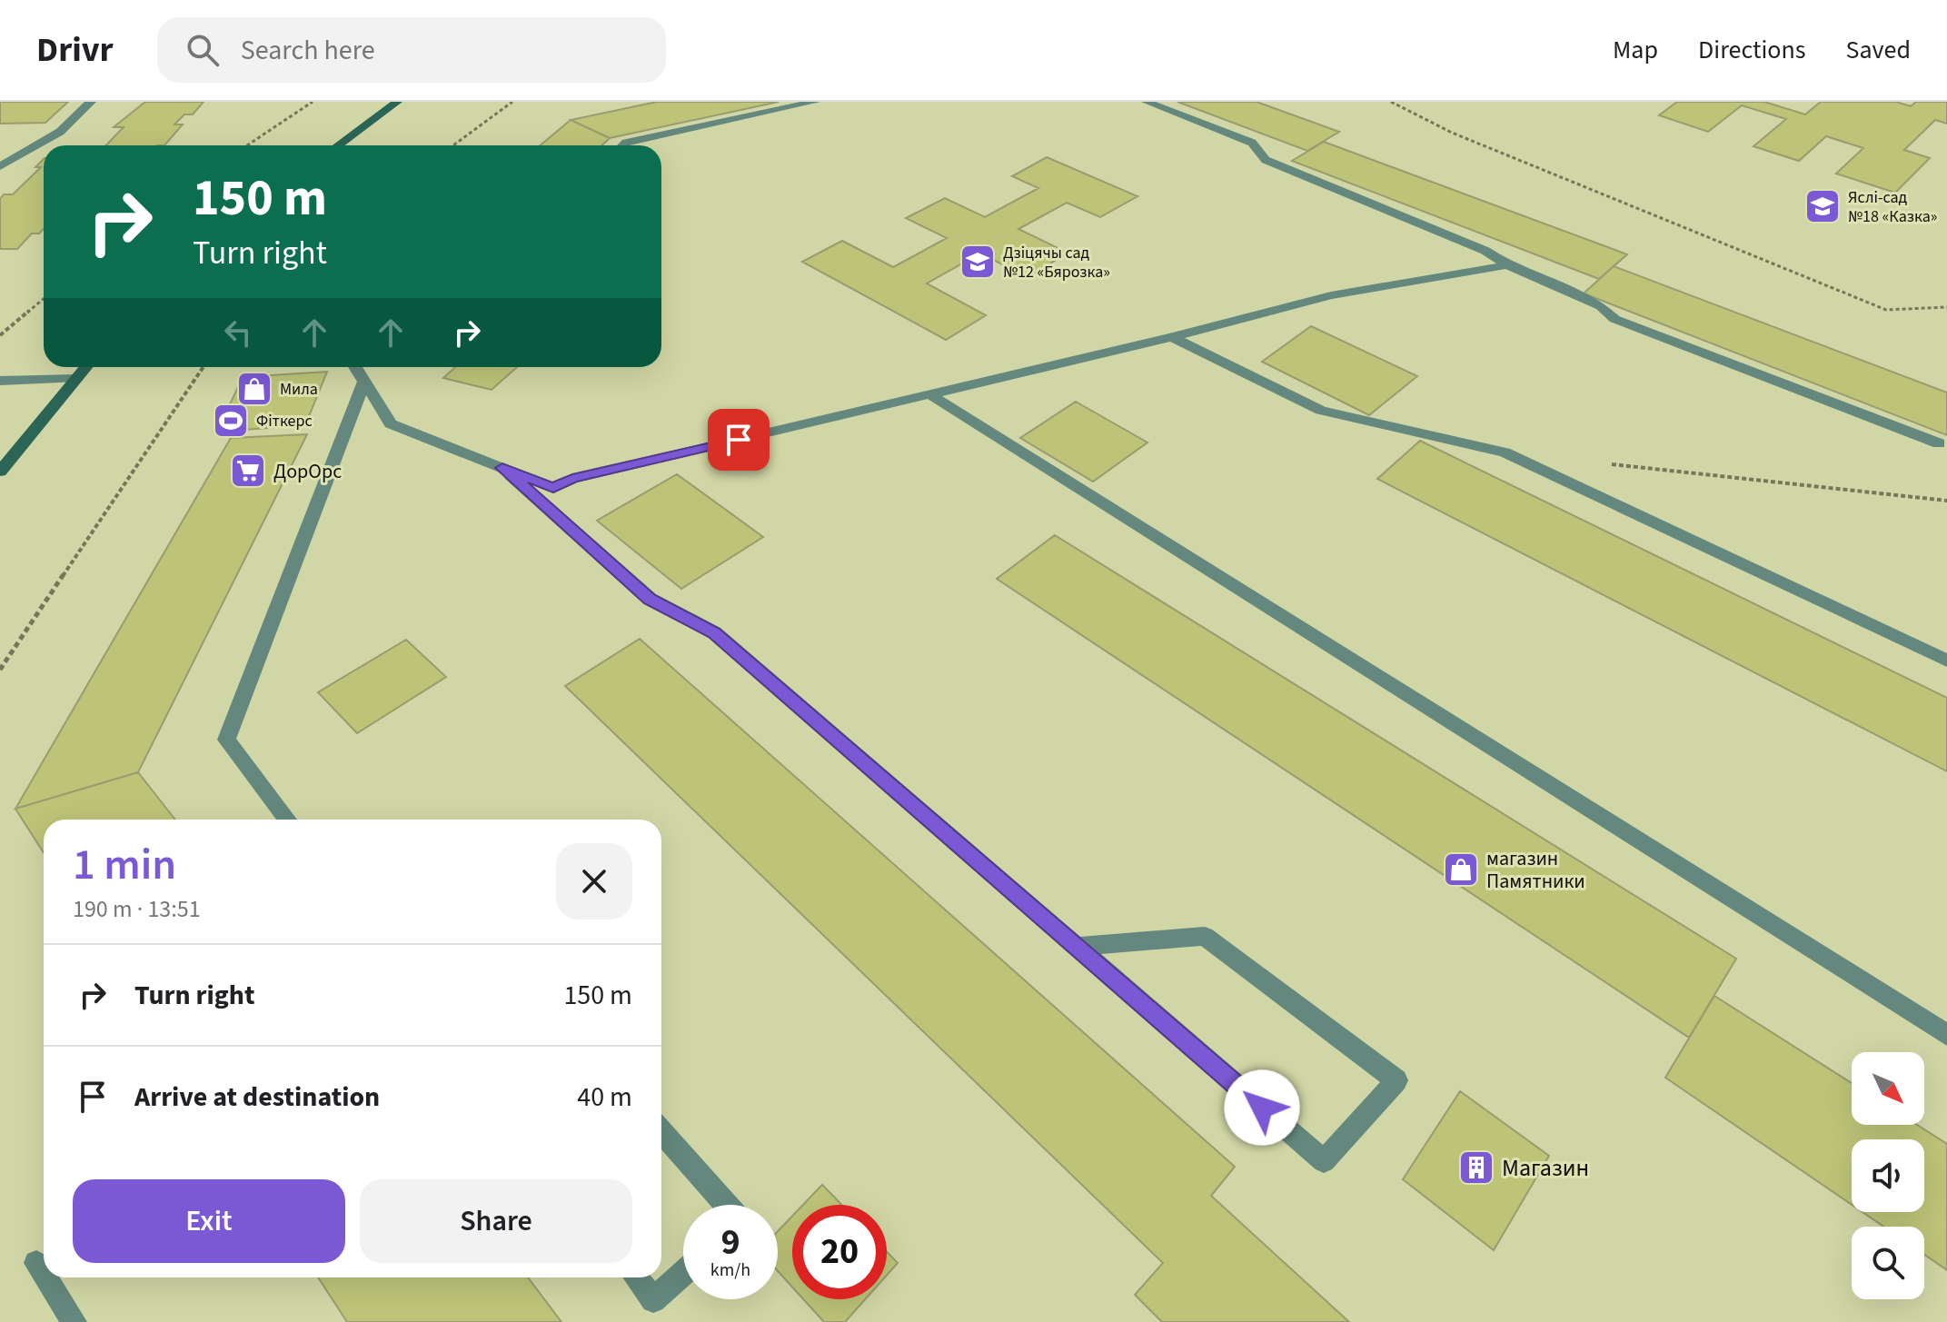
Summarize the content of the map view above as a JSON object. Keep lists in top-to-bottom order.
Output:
{
  "places": {
    "school or university": ["Яслі-сад №18 «Казка»", "Дзіцячы сад №12 «Бярозка»"],
    "shop": ["Мила", "магазин Памятники"],
    "sports": ["Фіткерс"],
    "supermarket": ["ДорОрс"],
    "building": ["Магазин"]
  },
  "north": "bottom right",
  "page": {
    "header": "Drivr",
    "search": "Search here",
    "nav": ["Map", "Directions", "Saved"],
    "turn": ["150 m", "Turn right"],
    "heading": ["1 min", "190 m · 13:51"],
    "list": [
      {
        "name": "Turn right",
        "value": "150 m"
      },
      {
        "name": "Arrive at destination",
        "value": "40 m"
      }
    ],
    "buttons": ["Exit", "Share"],
    "speed": "9 km/h",
    "limit": "20"
  }
}
